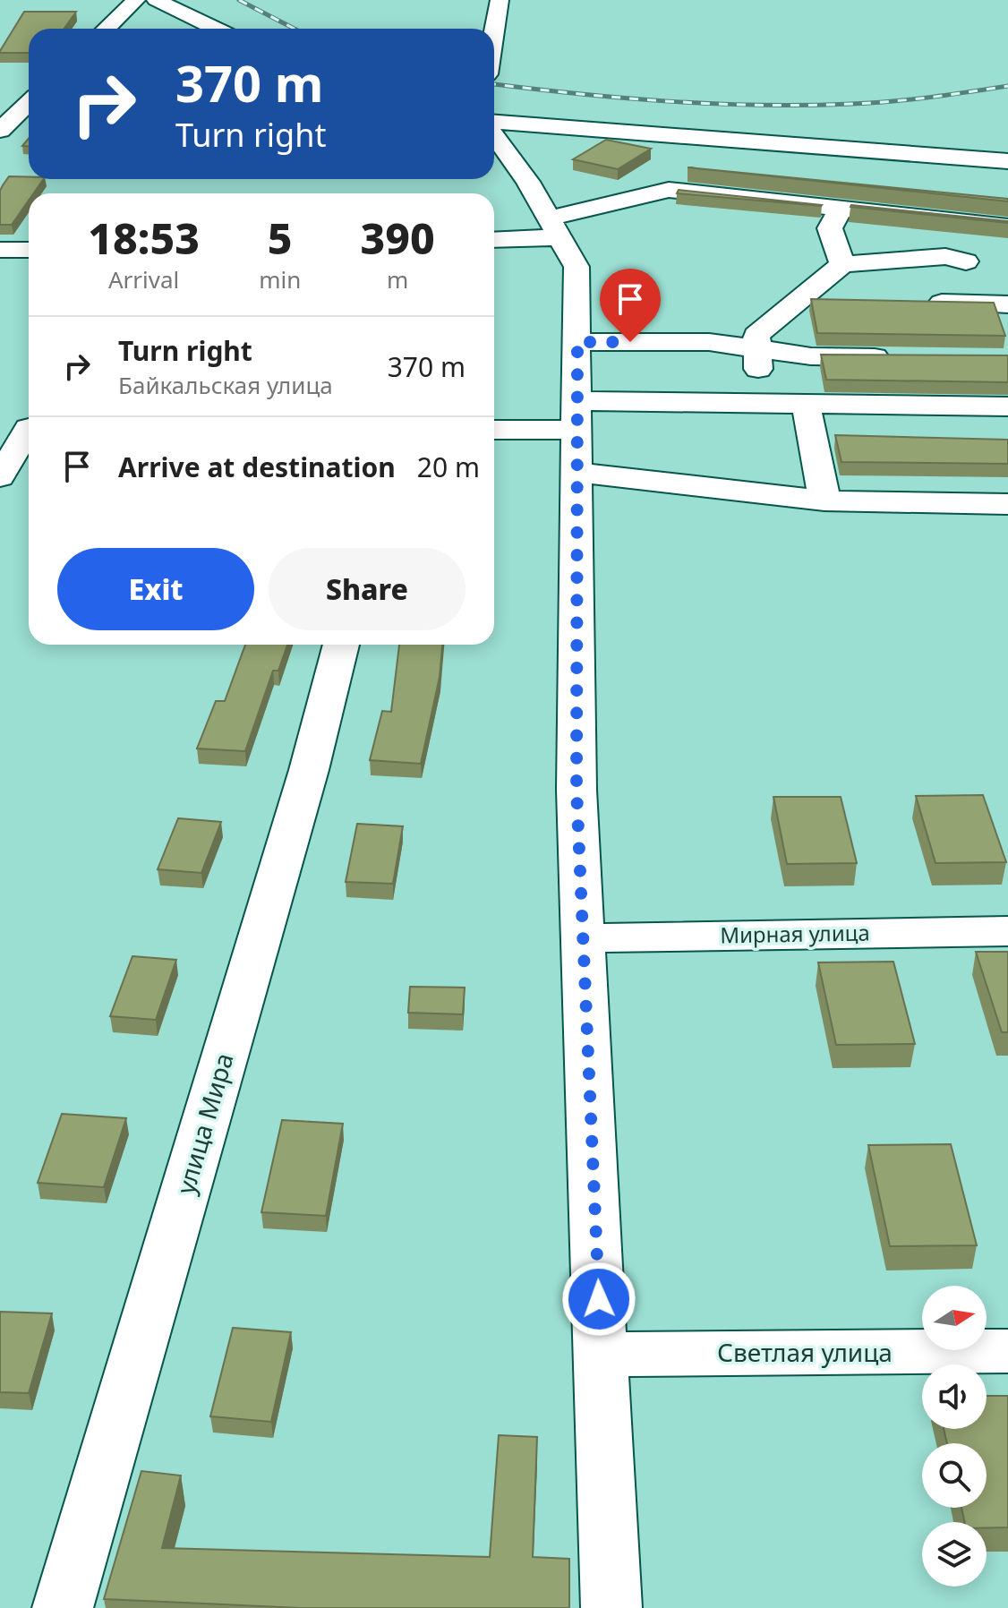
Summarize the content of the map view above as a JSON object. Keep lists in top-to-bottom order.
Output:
{
  "streets": {
    "street": ["Мирная улица", "улица Мира", "Светлая улица"]
  },
  "north": "right",
  "page": {
    "turn": ["370 m", "Turn right"],
    "eta": [
      "18:53",
      "Arrival",
      "5",
      "min",
      "390",
      "m"
    ],
    "list": [
      {
        "name": "Turn right",
        "note": "Байкальская улица",
        "value": "370 m"
      },
      {
        "name": "Arrive at destination",
        "value": "20 m"
      }
    ],
    "buttons": ["Exit", "Share"]
  }
}
